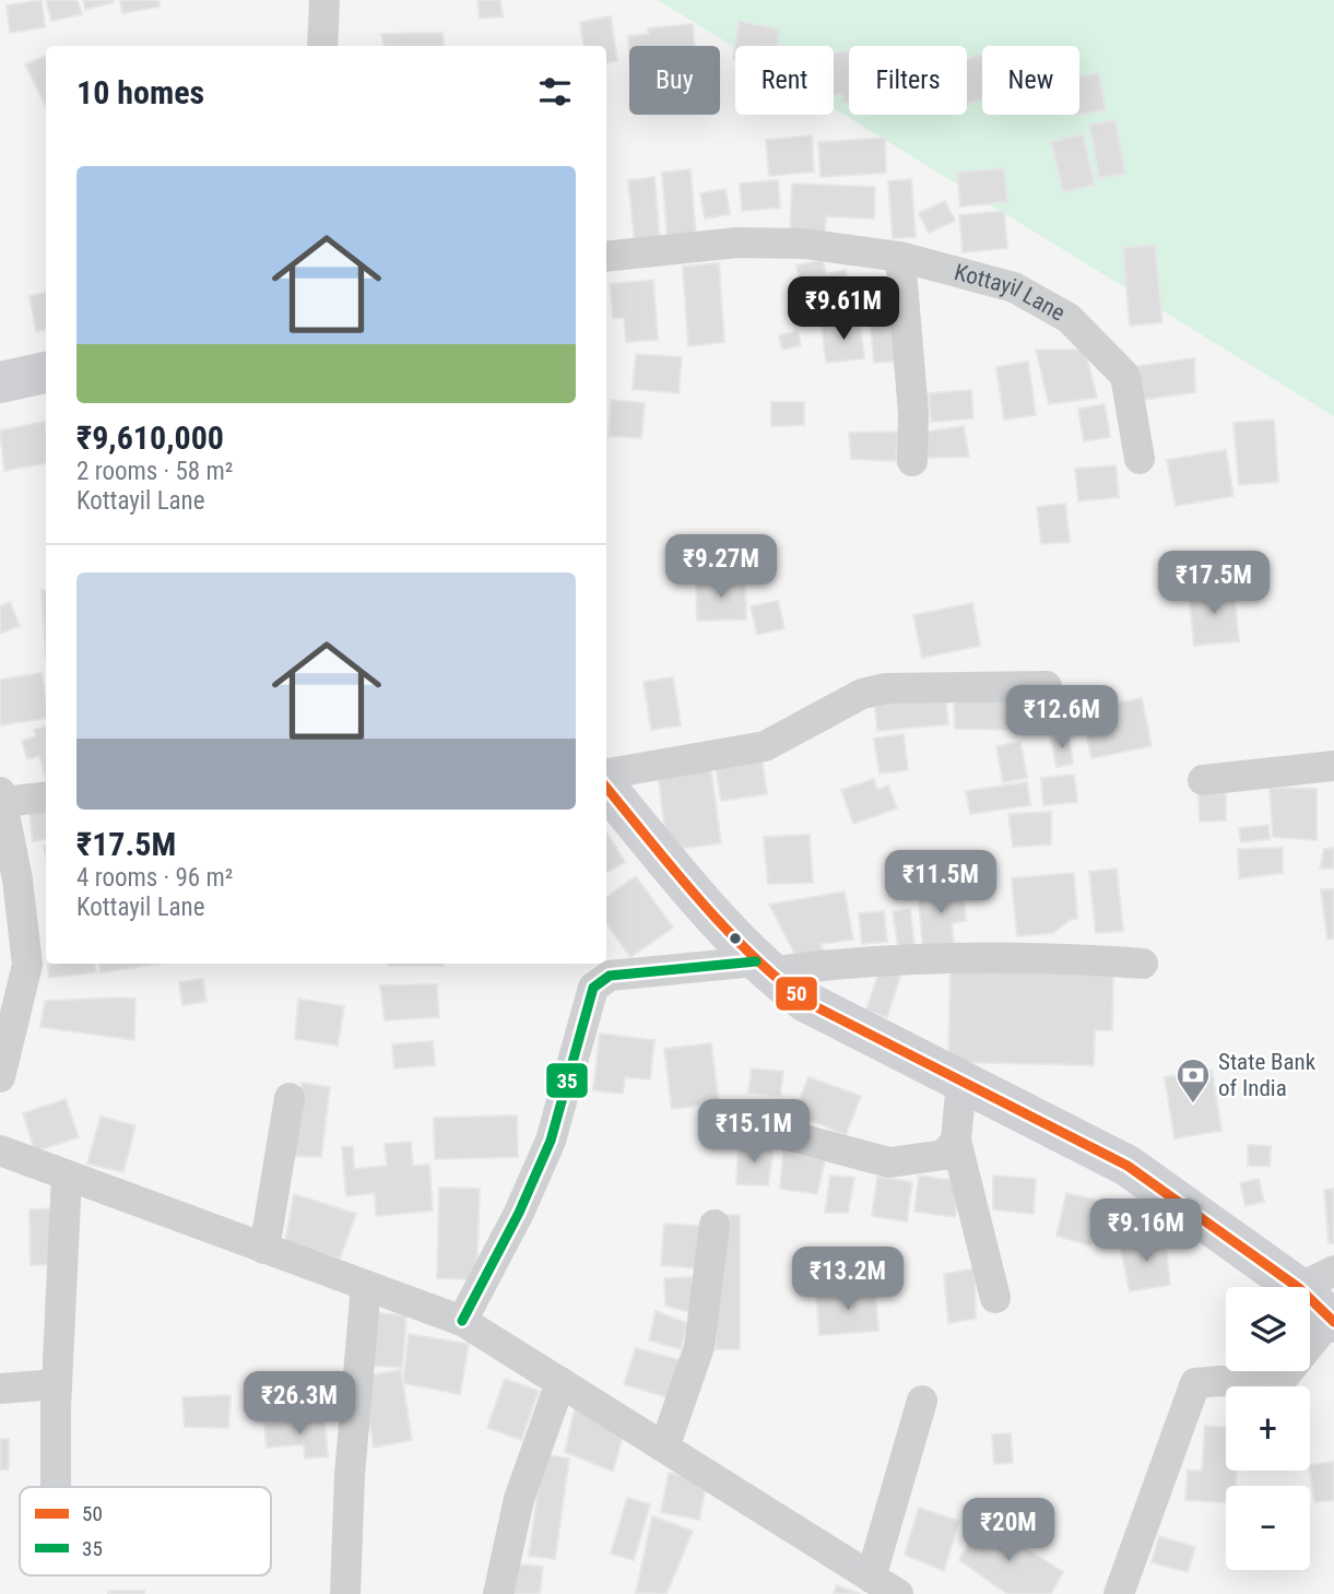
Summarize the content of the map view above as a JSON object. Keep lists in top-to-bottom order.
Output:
{
  "streets": {
    "street": ["Kottayil Lane"]
  },
  "places": {
    "bank": ["State Bank of India"]
  },
  "lines": ["transit line 50", "transit line 35"],
  "legend": ["50", "35"],
  "page": {
    "chip": [
      "Buy",
      "Rent",
      "Filters",
      "New"
    ],
    "heading": "10 homes",
    "list": [
      {
        "name": "₹9,610,000",
        "note": "2 rooms · 58 m² · Kottayil Lane"
      },
      {
        "name": "₹17.5M",
        "note": "4 rooms · 96 m² · Kottayil Lane"
      }
    ],
    "price": [
      "₹9.61M",
      "₹9.27M",
      "₹17.5M",
      "₹12.6M",
      "₹11.5M",
      "₹15.1M",
      "₹9.16M",
      "₹13.2M",
      "₹26.3M",
      "₹20M"
    ],
    "map_buttons": ["+", "−"]
  }
}
